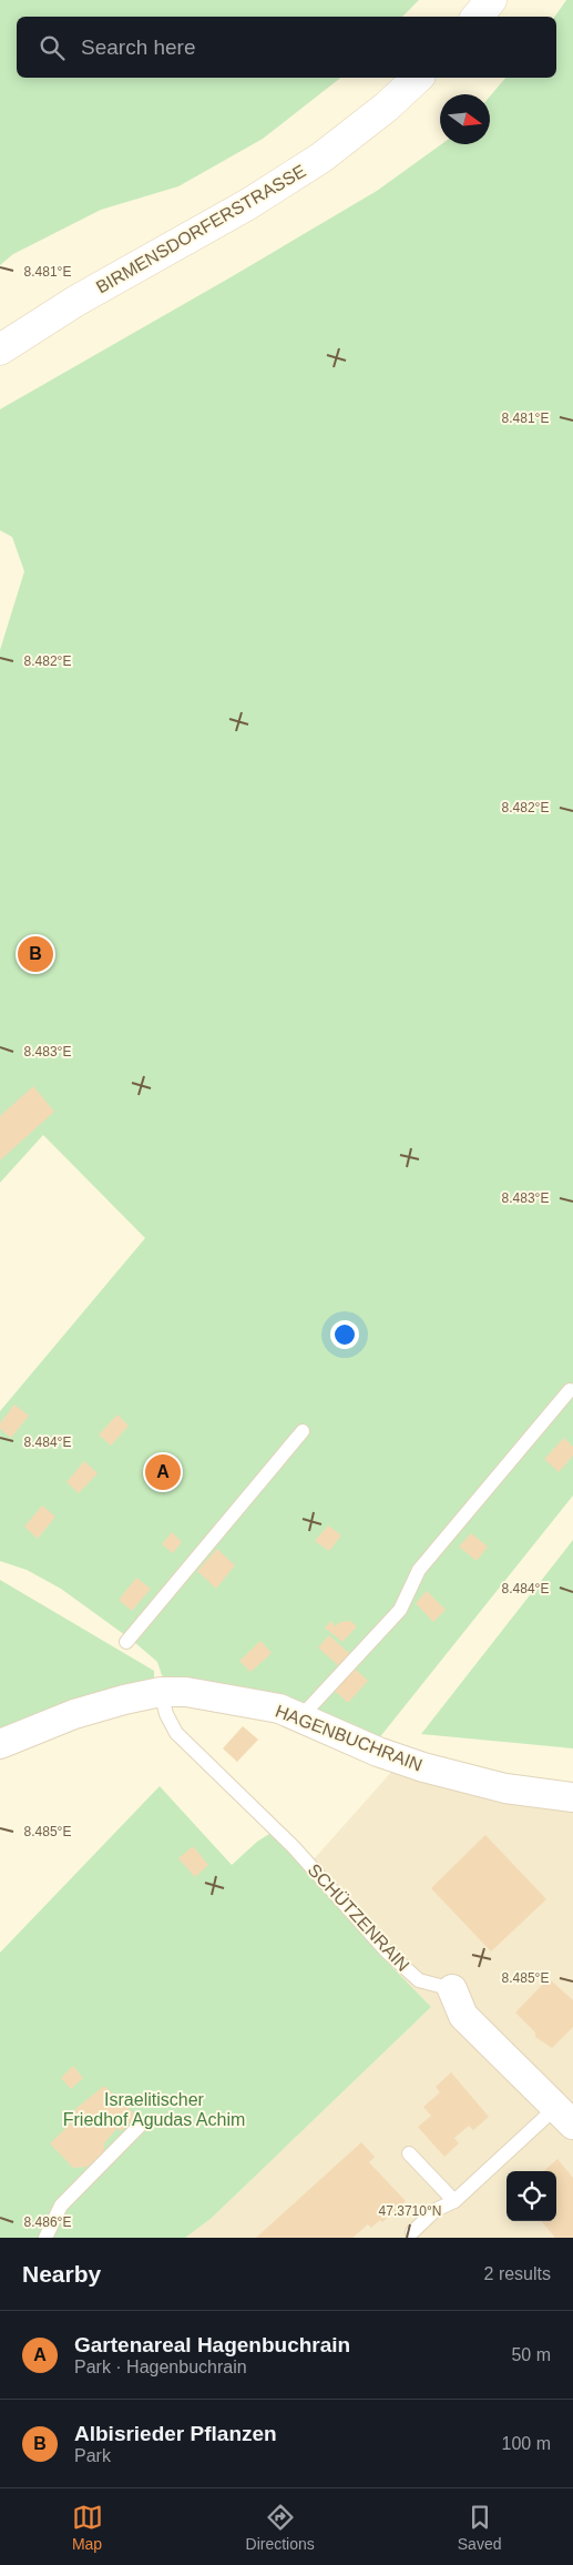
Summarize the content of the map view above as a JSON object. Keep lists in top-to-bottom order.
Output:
{
  "streets": {
    "main road": ["BIRMENSDORFERSTRASSE"],
    "street": ["HAGENBUCHRAIN", "SCHÜTZENRAIN"]
  },
  "crossings": [
    ["HAGENBUCHRAIN", "SCHÜTZENRAIN"]
  ],
  "parks": ["Israelitischer Friedhof Agudas Achim"],
  "north": "right",
  "page": {
    "search": "Search here",
    "pins": ["B", "A"],
    "heading": ["Nearby", "2 results"],
    "list": [
      {
        "mark": "A",
        "name": "Gartenareal Hagenbuchrain",
        "note": "Park · Hagenbuchrain",
        "value": "50 m"
      },
      {
        "mark": "B",
        "name": "Albisrieder Pflanzen",
        "note": "Park",
        "value": "100 m"
      }
    ],
    "nav": ["Map", "Directions", "Saved"]
  },
  "coordinates": [
    "8.481°E",
    "8.482°E",
    "8.483°E",
    "8.484°E",
    "8.485°E",
    "47.3710°N",
    "8.486°E"
  ]
}
